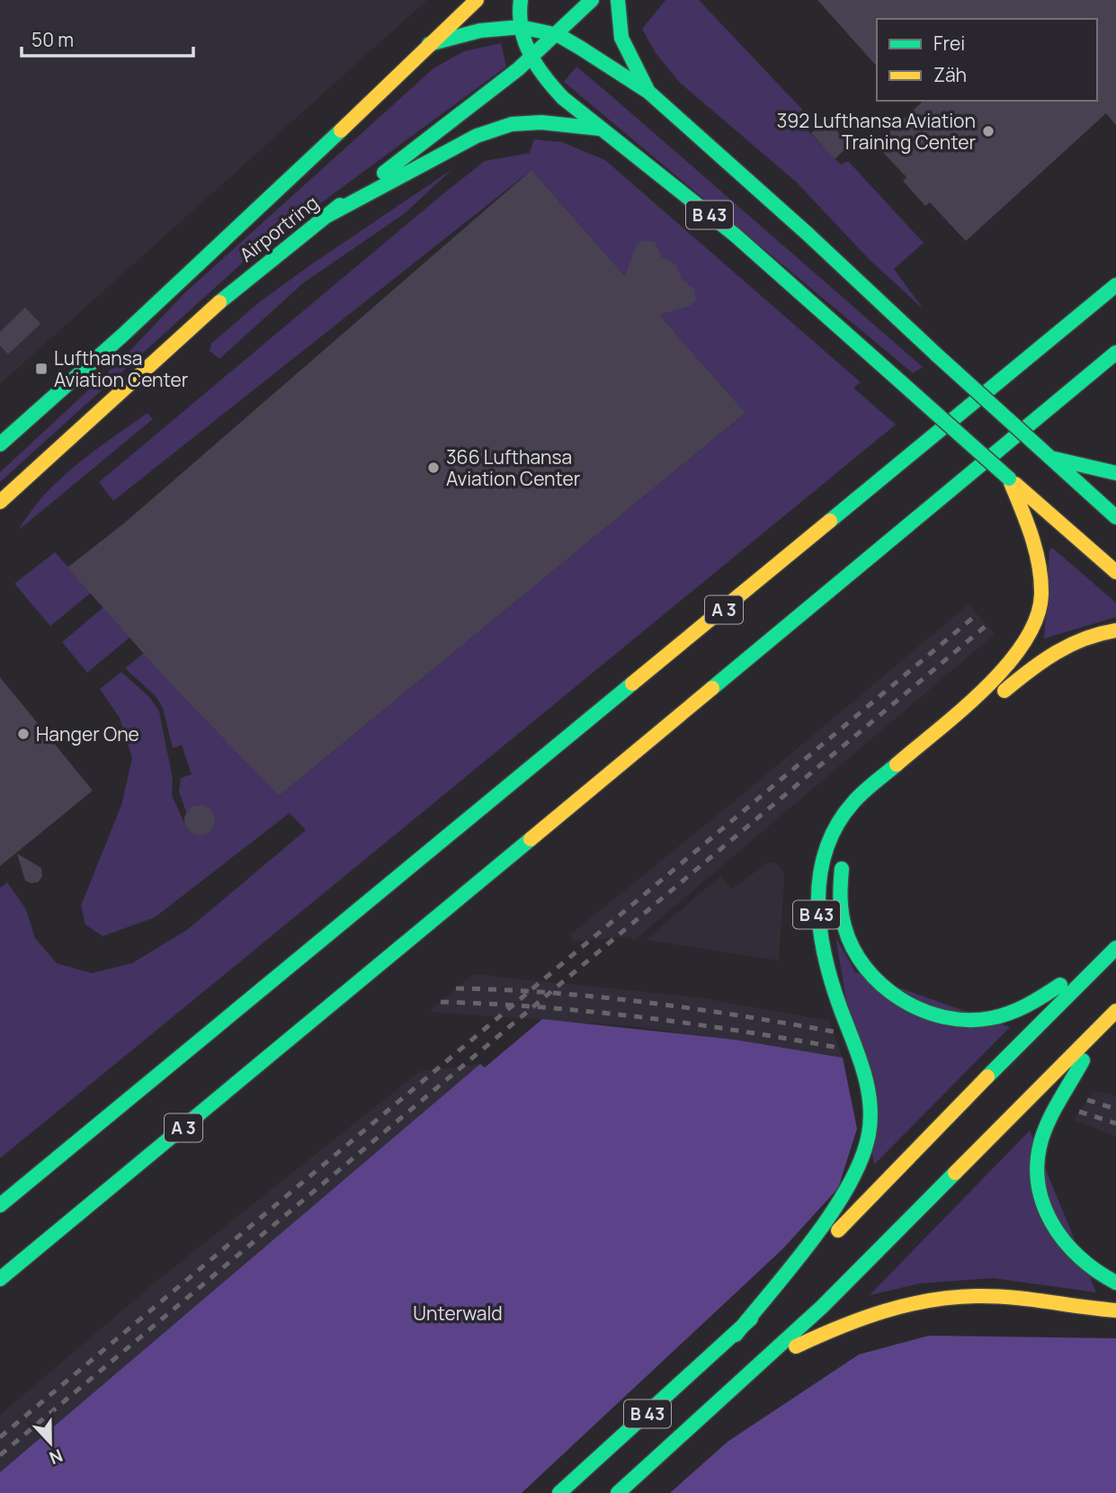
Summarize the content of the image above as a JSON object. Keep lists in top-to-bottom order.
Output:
{
  "streets": {
    "main road": ["B 43", "Airportring", "A 3"]
  },
  "crossings": [
    ["B 43", "Airportring"]
  ],
  "parks": ["Unterwald"],
  "places": {
    "other": ["392 Lufthansa Aviation Training Center", "366 Lufthansa Aviation Center", "Hanger One"],
    "transit": ["Lufthansa Aviation Center"]
  },
  "legend": ["Frei", "Zäh"],
  "scale_bar": "50 m",
  "north": "bottom"
}
